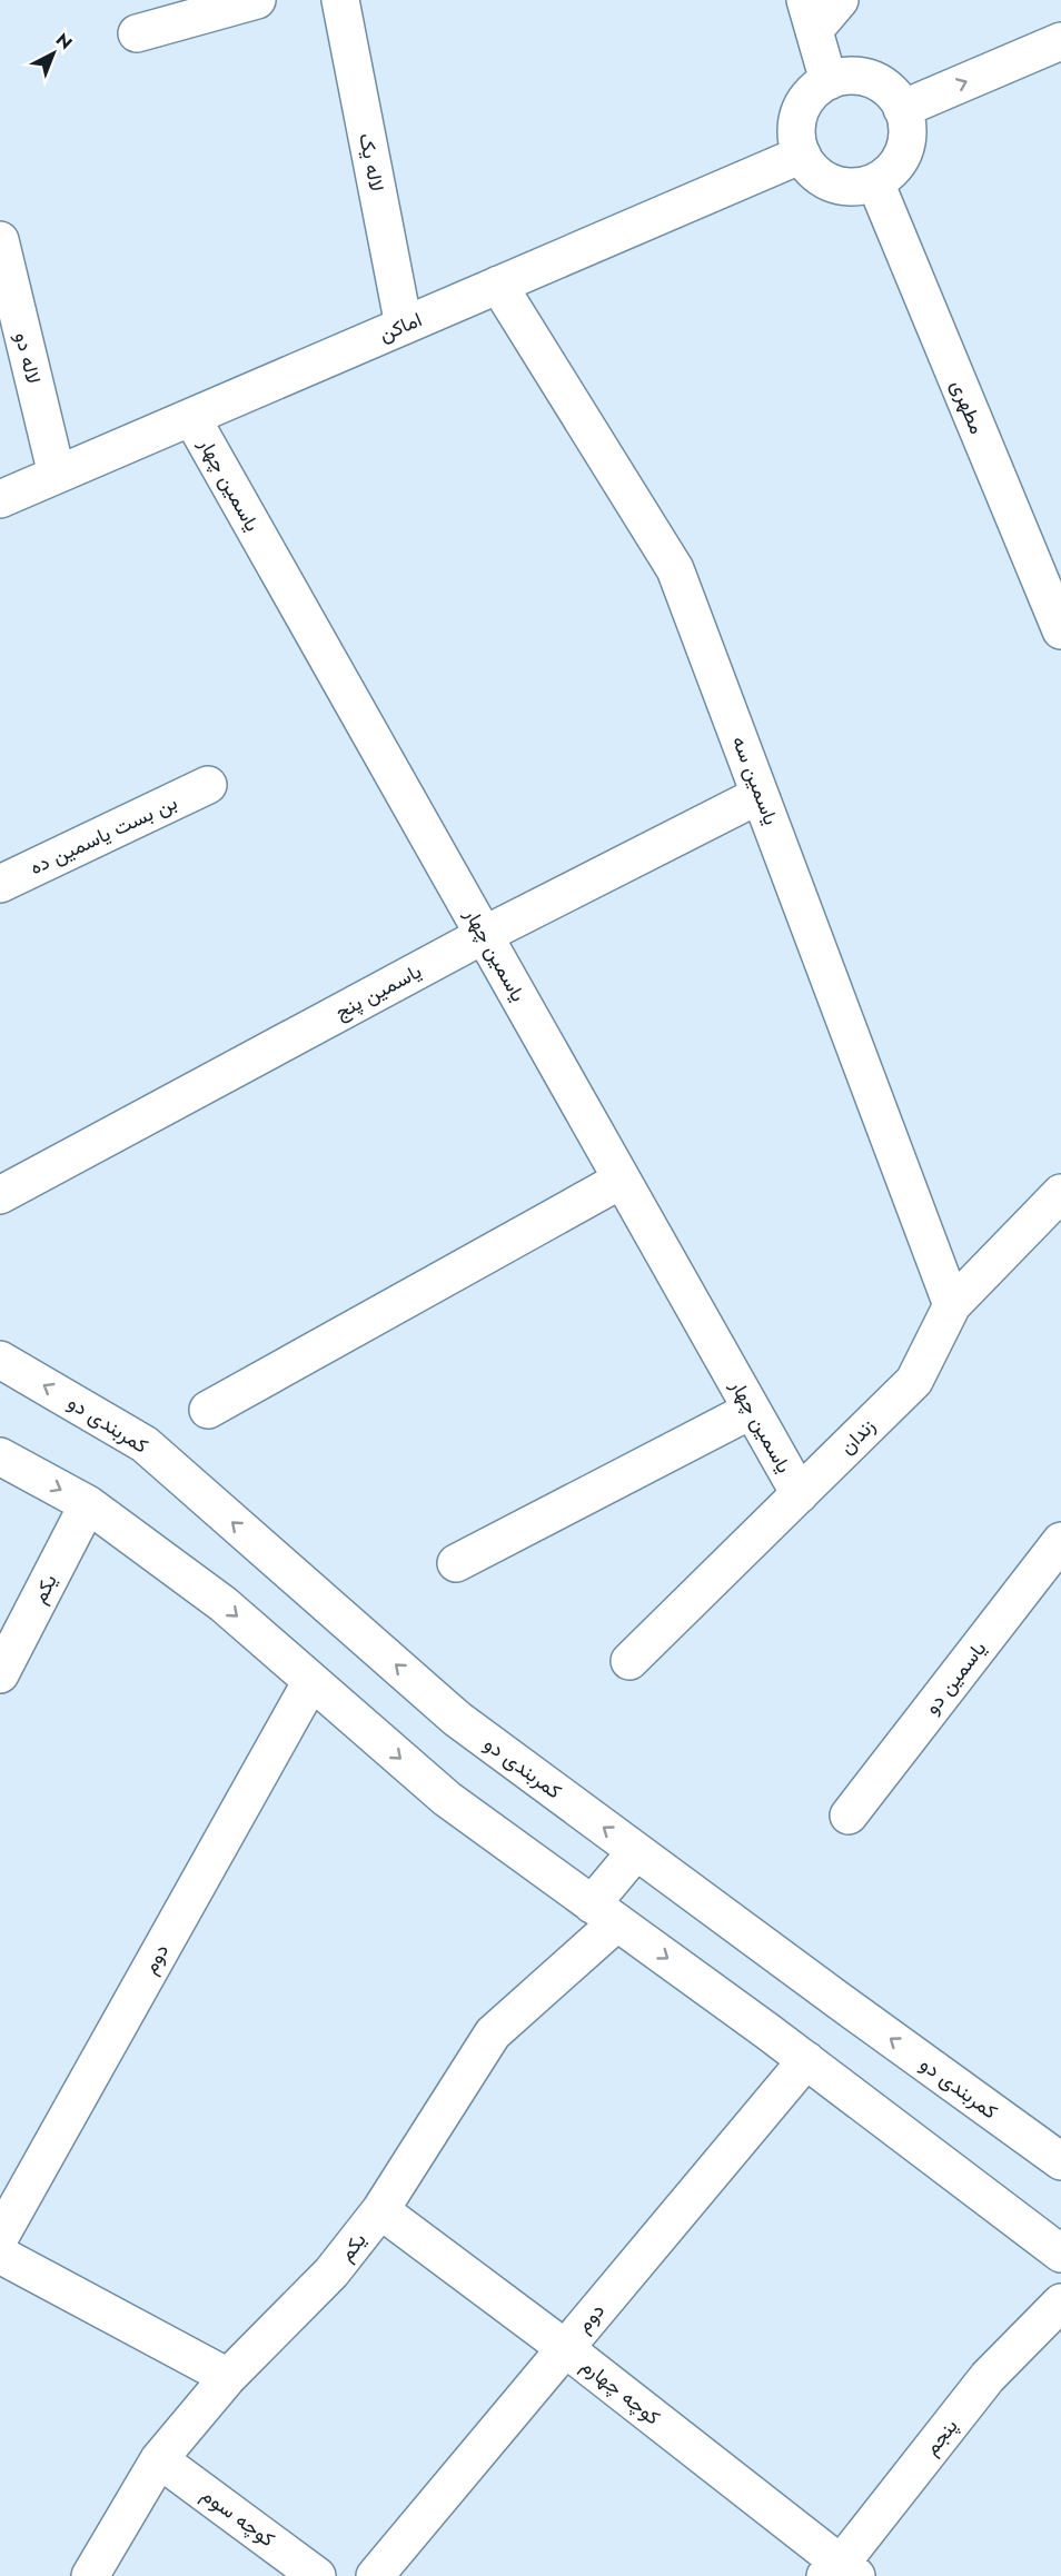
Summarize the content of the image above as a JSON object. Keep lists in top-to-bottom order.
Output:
{
  "streets": {
    "street": [
      "لاله یک",
      "اماکن",
      "لاله دو",
      "مطهری",
      "یاسمین چهار",
      "یاسمین سه",
      "بن بست یاسمین ده",
      "یاسمین پنج",
      "کمربندی دو",
      "زندان",
      "یکم",
      "یاسمین دو",
      "دوم",
      "کوچه چهارم",
      "پنجم",
      "کوچه سوم"
    ]
  },
  "crossings": [
    ["لاله یک", "اماکن"],
    ["اماکن", "لاله دو"],
    ["اماکن", "مطهری"],
    ["اماکن", "یاسمین چهار"],
    ["اماکن", "یاسمین سه"],
    ["یاسمین چهار", "یاسمین پنج"],
    ["یاسمین چهار", "زندان"],
    ["یاسمین سه", "یاسمین پنج"],
    ["یاسمین سه", "زندان"],
    ["کمربندی دو", "یکم"],
    ["یکم", "کوچه چهارم"],
    ["یکم", "کوچه سوم"],
    ["دوم", "کوچه چهارم"],
    ["کوچه چهارم", "پنجم"]
  ],
  "north": "top right"
}
